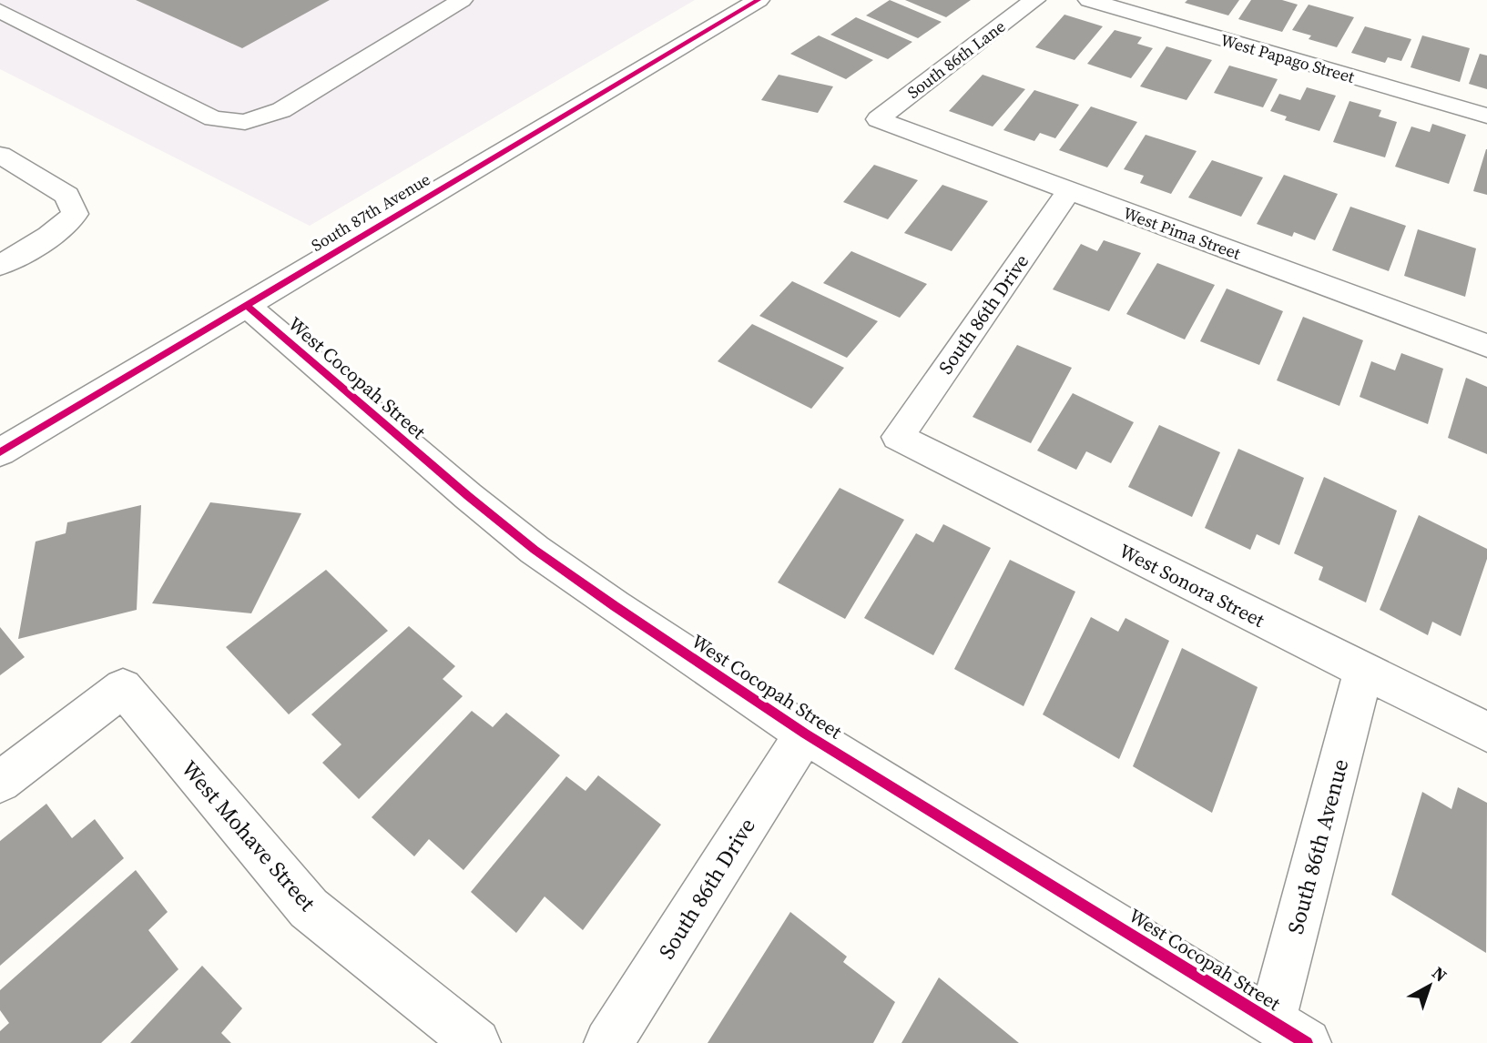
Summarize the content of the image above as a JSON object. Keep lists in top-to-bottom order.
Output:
{
  "streets": {
    "street": [
      "West Papago Street",
      "South 86th Lane",
      "South 87th Avenue",
      "West Pima Street",
      "South 86th Drive",
      "West Cocopah Street",
      "West Sonora Street",
      "West Mohave Street",
      "South 86th Avenue"
    ]
  },
  "crossings": [
    ["South 86th Lane", "West Pima Street"],
    ["South 87th Avenue", "West Cocopah Street"],
    ["West Pima Street", "South 86th Drive"],
    ["South 86th Drive", "West Cocopah Street"],
    ["South 86th Drive", "West Sonora Street"],
    ["West Cocopah Street", "South 86th Avenue"],
    ["West Sonora Street", "South 86th Avenue"]
  ],
  "north": "top right"
}
